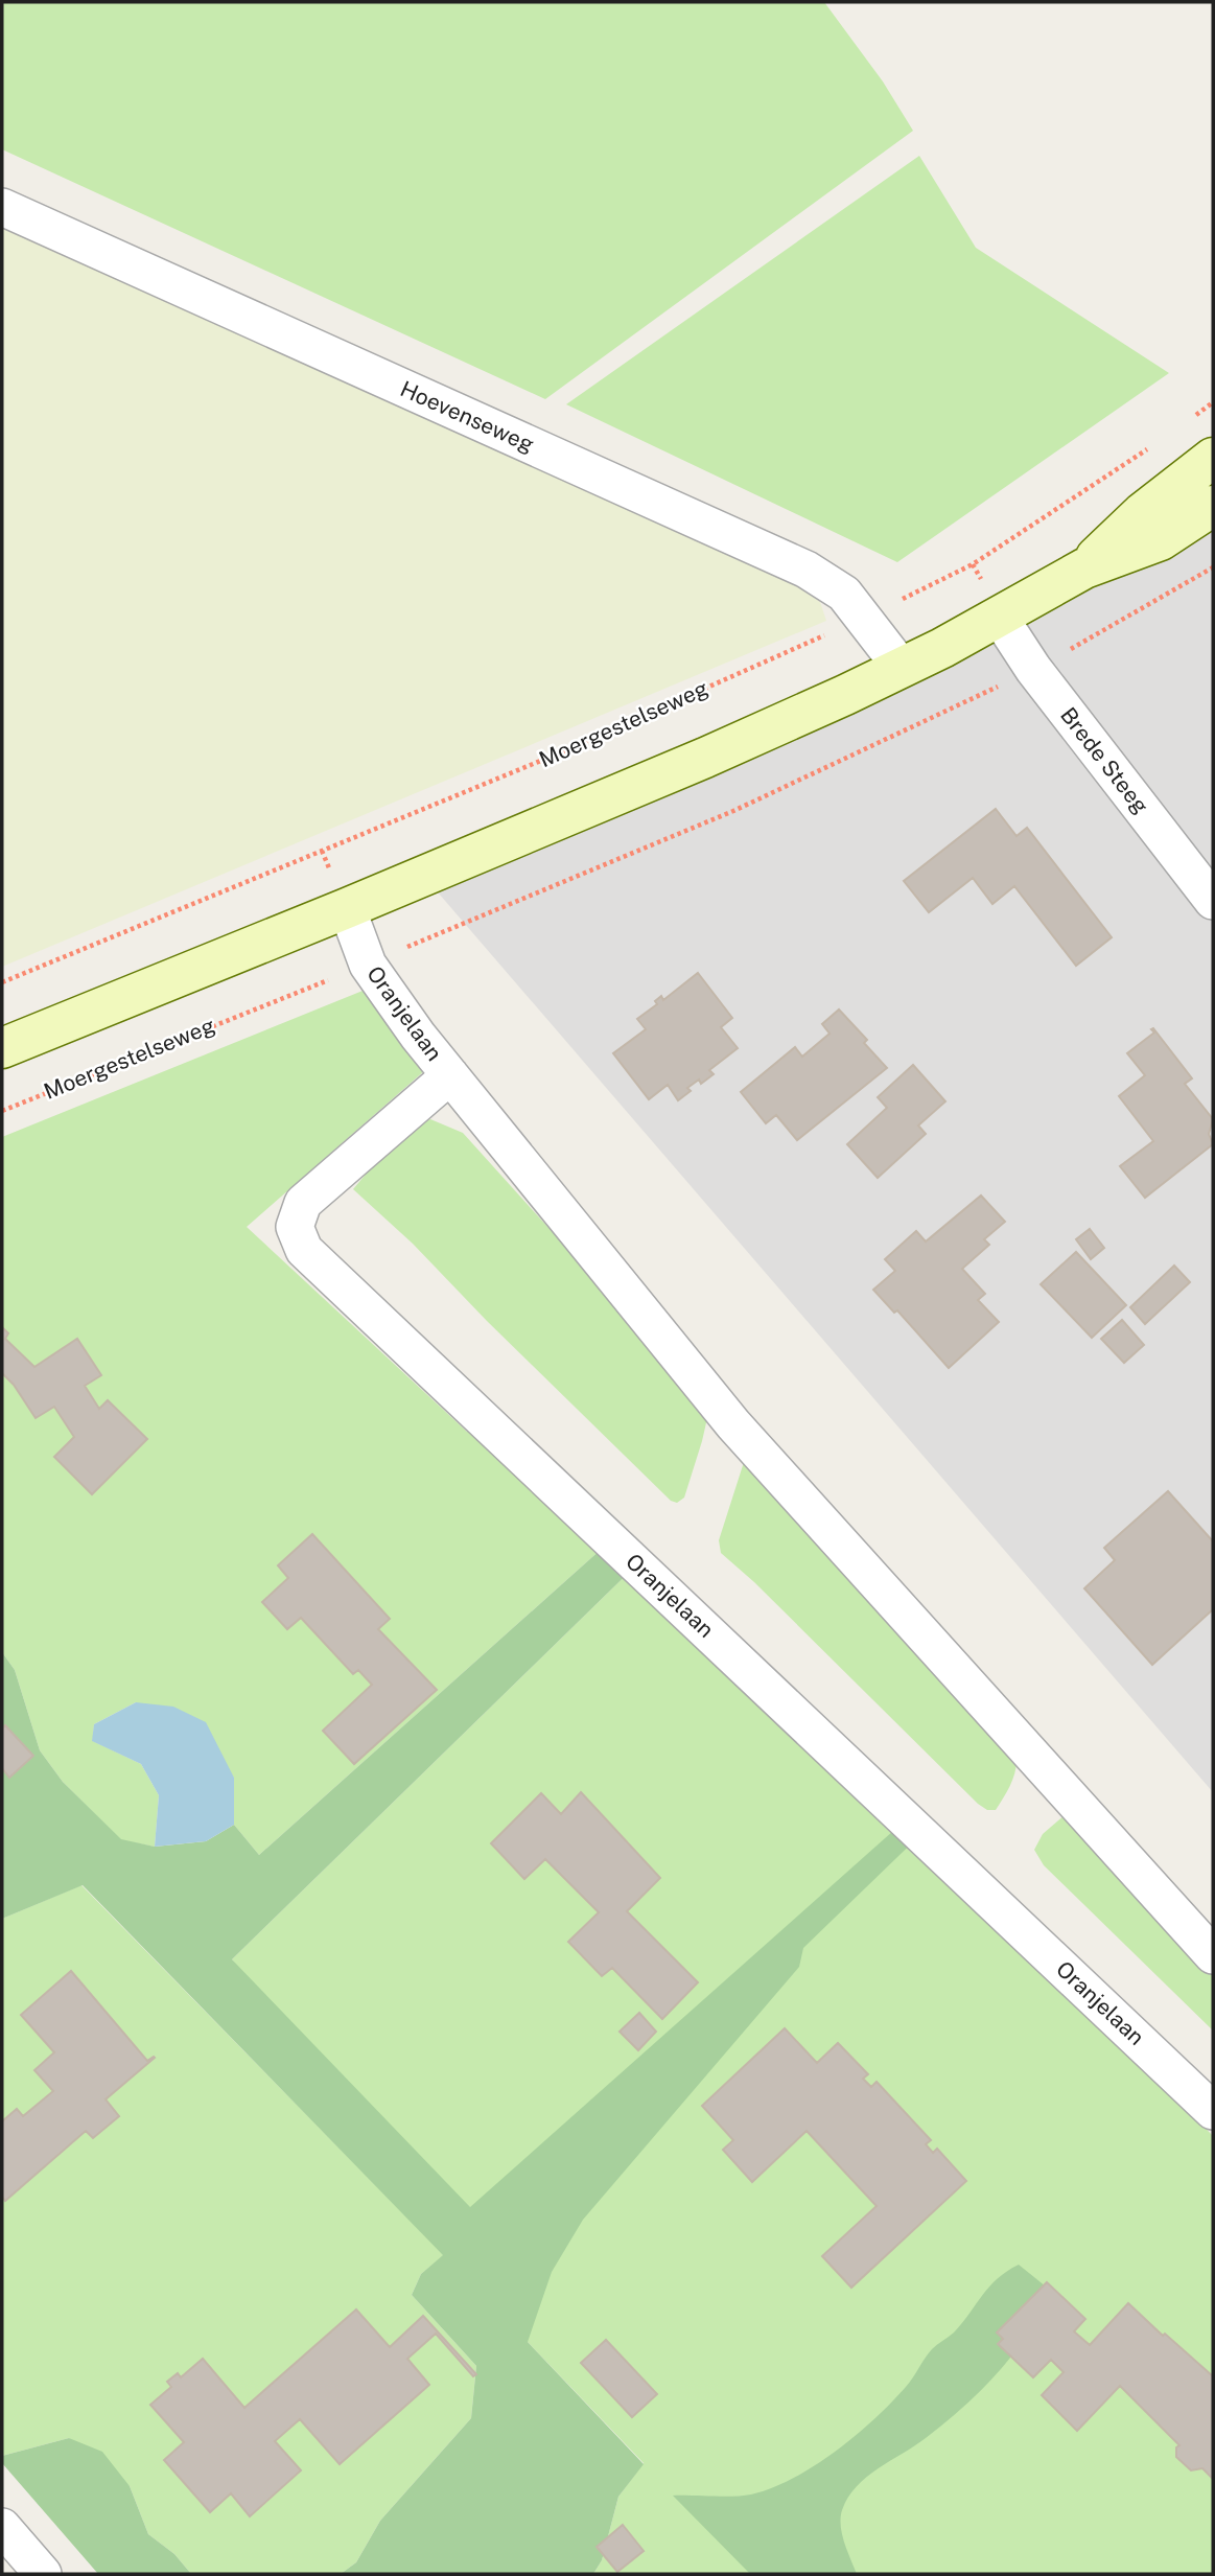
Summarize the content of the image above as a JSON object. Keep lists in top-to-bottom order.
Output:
{
  "streets": {
    "street": ["Hoevenseweg", "Brede Steeg", "Oranjelaan"],
    "path": ["Moergestelseweg"]
  },
  "crossings": [
    ["Hoevenseweg", "Moergestelseweg"],
    ["Moergestelseweg", "Brede Steeg"],
    ["Moergestelseweg", "Oranjelaan"]
  ]
}
